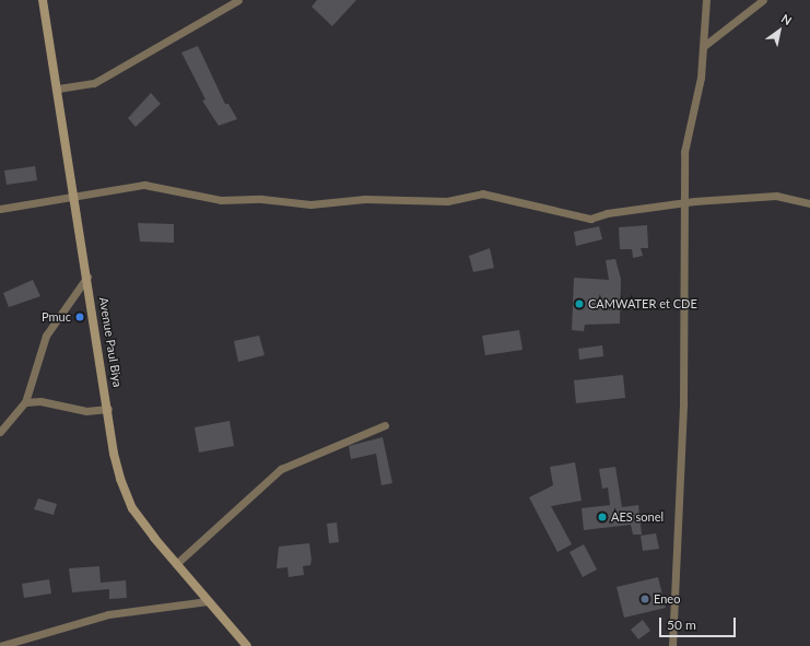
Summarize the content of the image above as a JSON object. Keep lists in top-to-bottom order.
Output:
{
  "streets": {
    "main road": ["Avenue Paul Biya"]
  },
  "places": [
    "CAMWATER et CDE",
    "Pmuc",
    "AES sonel",
    "Eneo"
  ],
  "scale_bar": "50 m",
  "north": "top right"
}
